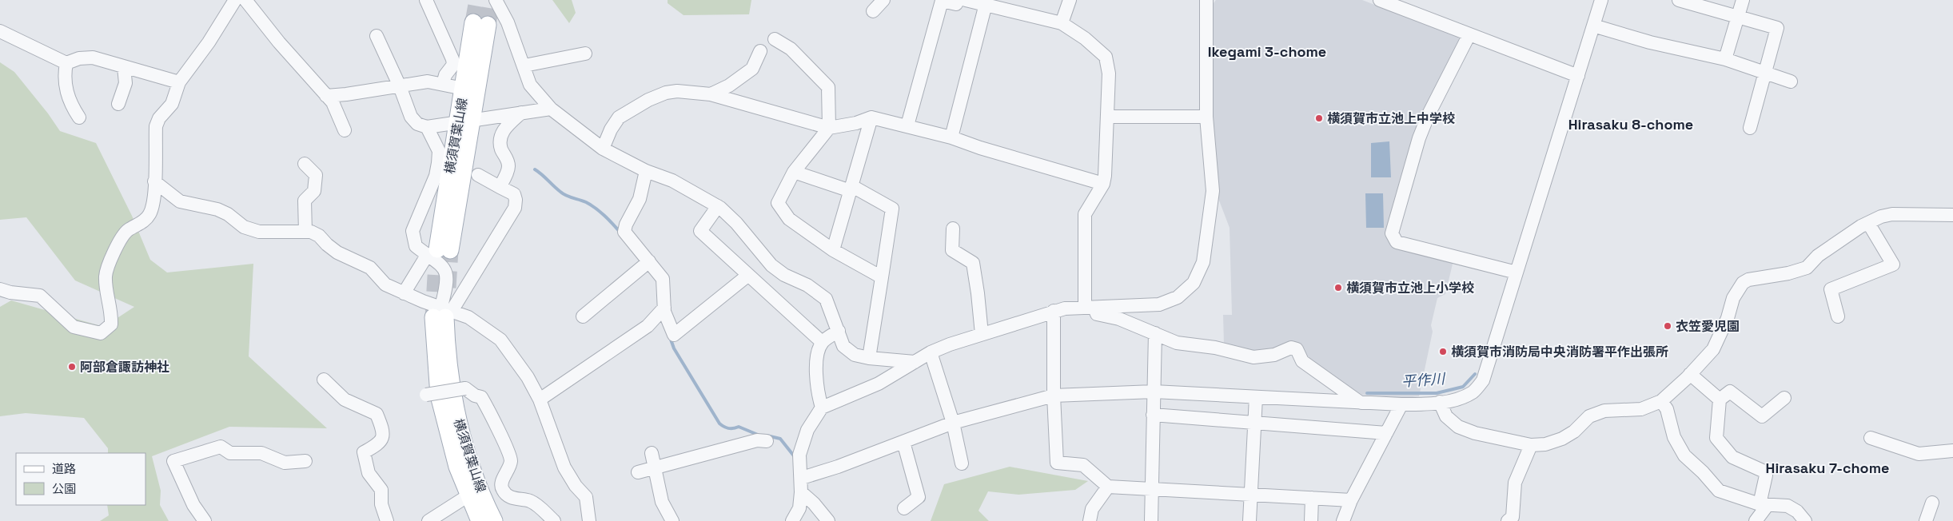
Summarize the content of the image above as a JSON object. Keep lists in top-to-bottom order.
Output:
{
  "streets": {
    "main road": ["横須賀葉山線"]
  },
  "districts": ["Ikegami 3-chome", "Hirasaku 8-chome", "Hirasaku 7-chome"],
  "water": ["平作川"],
  "places": [
    "横須賀市立池上中学校",
    "横須賀市立池上小学校",
    "衣笠愛児園",
    "横須賀市消防局中央消防署平作出張所",
    "阿部倉諏訪神社"
  ],
  "legend": ["道路", "公園"]
}
